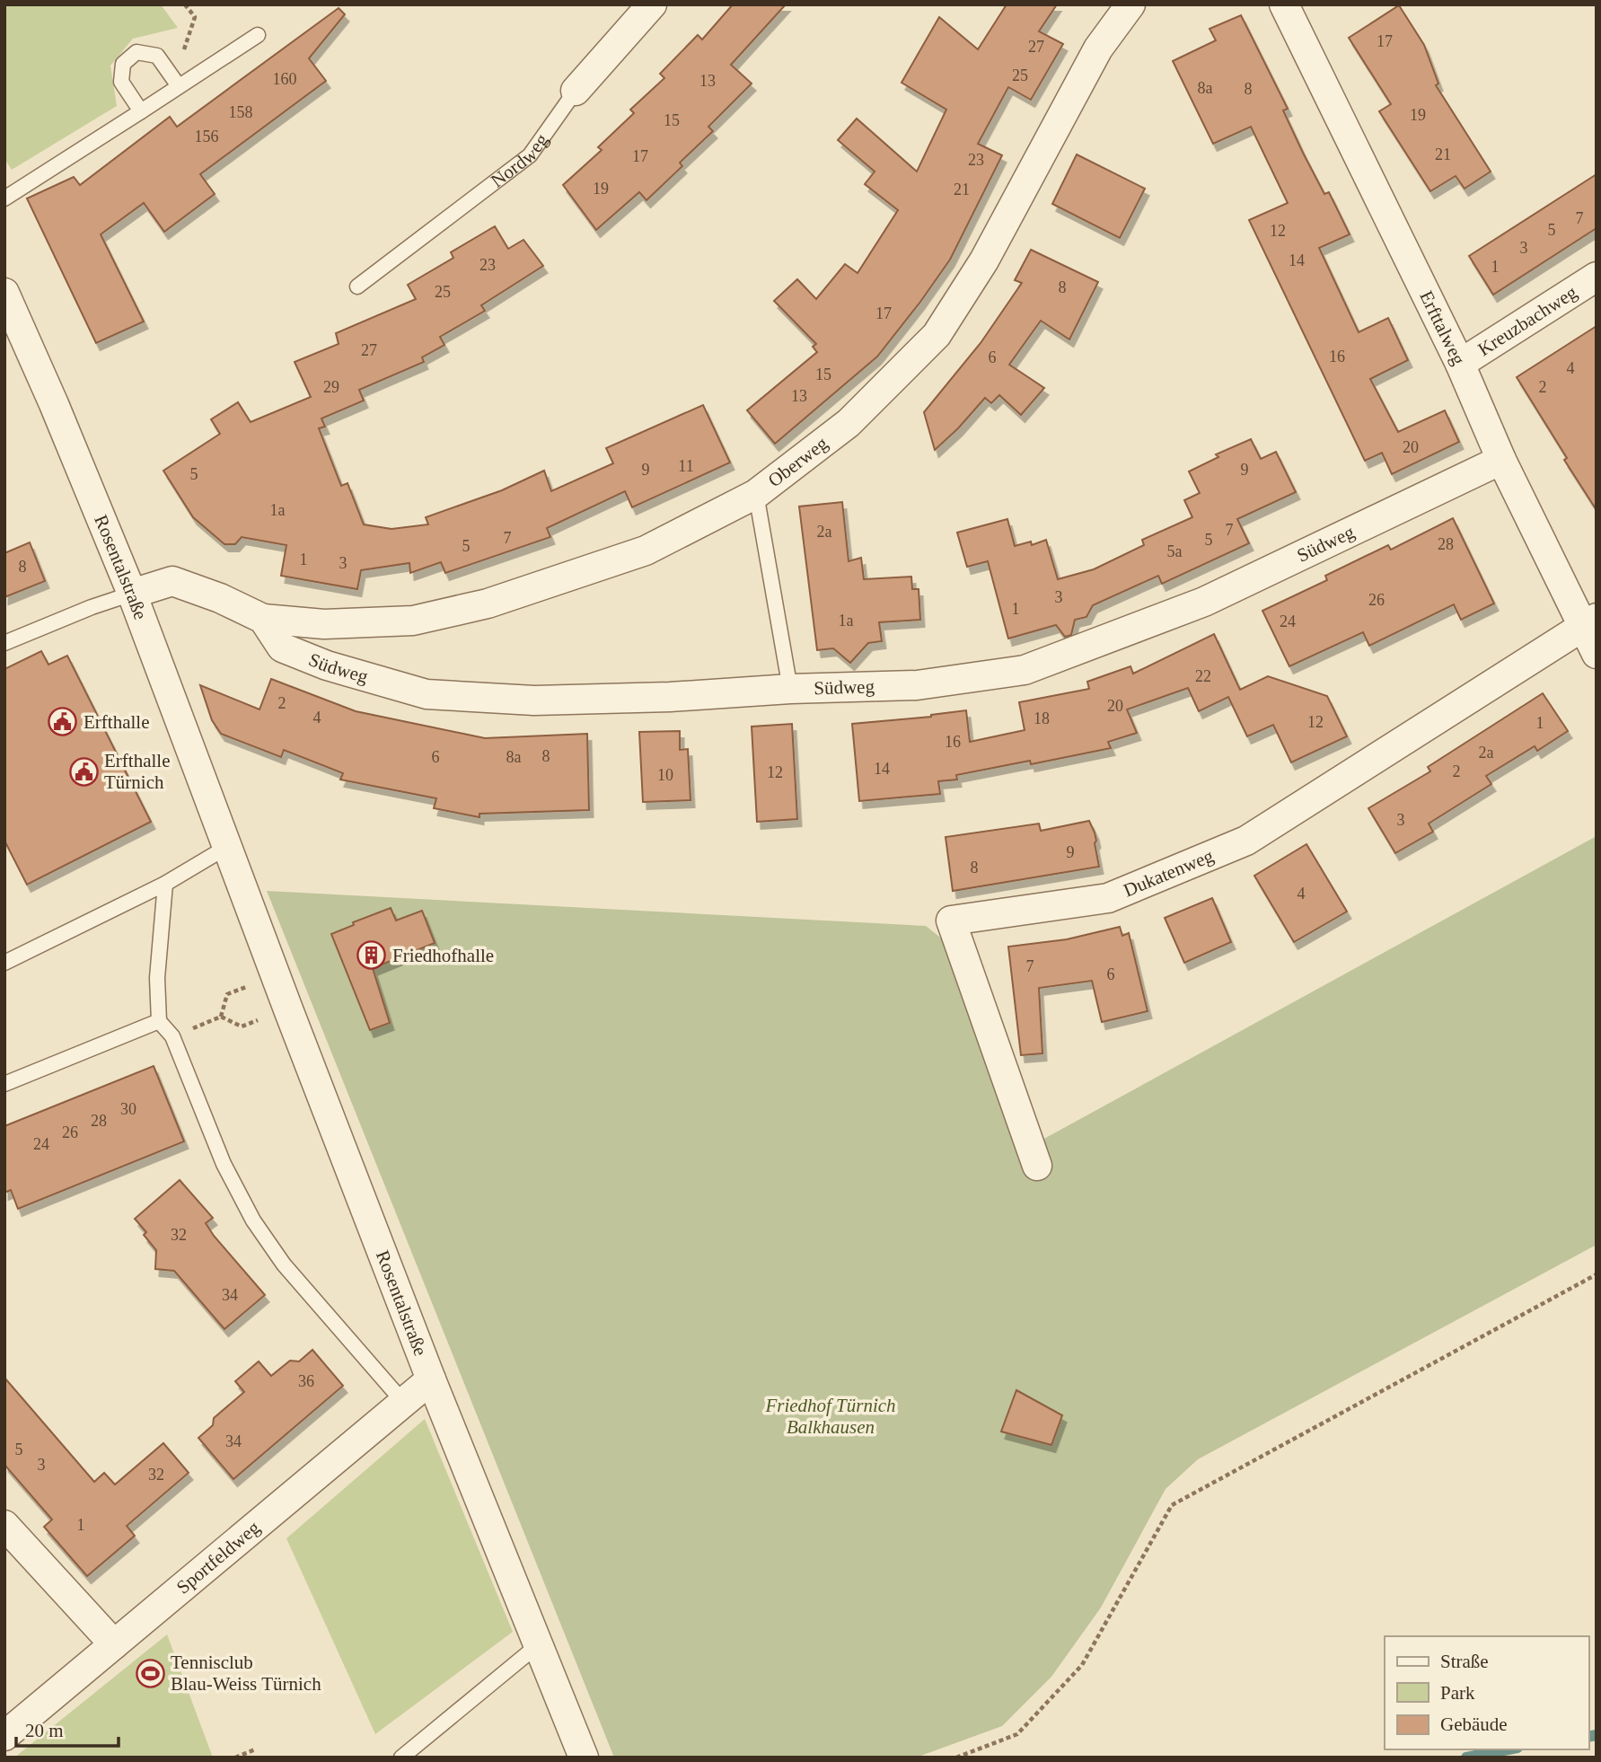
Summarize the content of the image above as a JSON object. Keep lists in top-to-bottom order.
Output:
{
  "streets": {
    "street": [
      "Nordweg",
      "Kreuzbachweg",
      "Erfttalweg",
      "Oberweg",
      "Südweg",
      "Rosentalstraße",
      "Dukatenweg",
      "Sportfeldweg"
    ]
  },
  "crossings": [
    ["Kreuzbachweg", "Erfttalweg"],
    ["Erfttalweg", "Südweg"],
    ["Erfttalweg", "Dukatenweg"],
    ["Oberweg", "Südweg"],
    ["Rosentalstraße", "Sportfeldweg"]
  ],
  "parks": ["Friedhof Türnich Balkhausen"],
  "places": {
    "public building": ["Erfthalle", "Erfthalle Türnich"],
    "building": ["Friedhofhalle"],
    "sports": ["Tennisclub Blau-Weiss Türnich"]
  },
  "house_numbers": [
    "17",
    "27",
    "25",
    "160",
    "13",
    "8a",
    "8",
    "158",
    "19",
    "15",
    "156",
    "21",
    "17",
    "23",
    "19",
    "21",
    "7",
    "5",
    "12",
    "3",
    "14",
    "23",
    "1",
    "8",
    "25",
    "17",
    "27",
    "16",
    "6",
    "4",
    "15",
    "29",
    "2",
    "13",
    "20",
    "11",
    "9",
    "9",
    "5",
    "1a",
    "7",
    "2a",
    "7",
    "5",
    "28",
    "5",
    "5a",
    "1",
    "3",
    "8",
    "3",
    "26",
    "1",
    "1a",
    "24",
    "22",
    "2",
    "20",
    "4",
    "18",
    "12",
    "1",
    "16",
    "2a",
    "8",
    "6",
    "8a",
    "14",
    "2",
    "12",
    "10",
    "3",
    "9",
    "8",
    "4",
    "7",
    "6",
    "30",
    "28",
    "26",
    "24",
    "32",
    "34",
    "36",
    "34",
    "5",
    "3",
    "32",
    "1"
  ],
  "legend": ["Straße", "Park", "Gebäude"],
  "scale_bar": "20 m"
}
